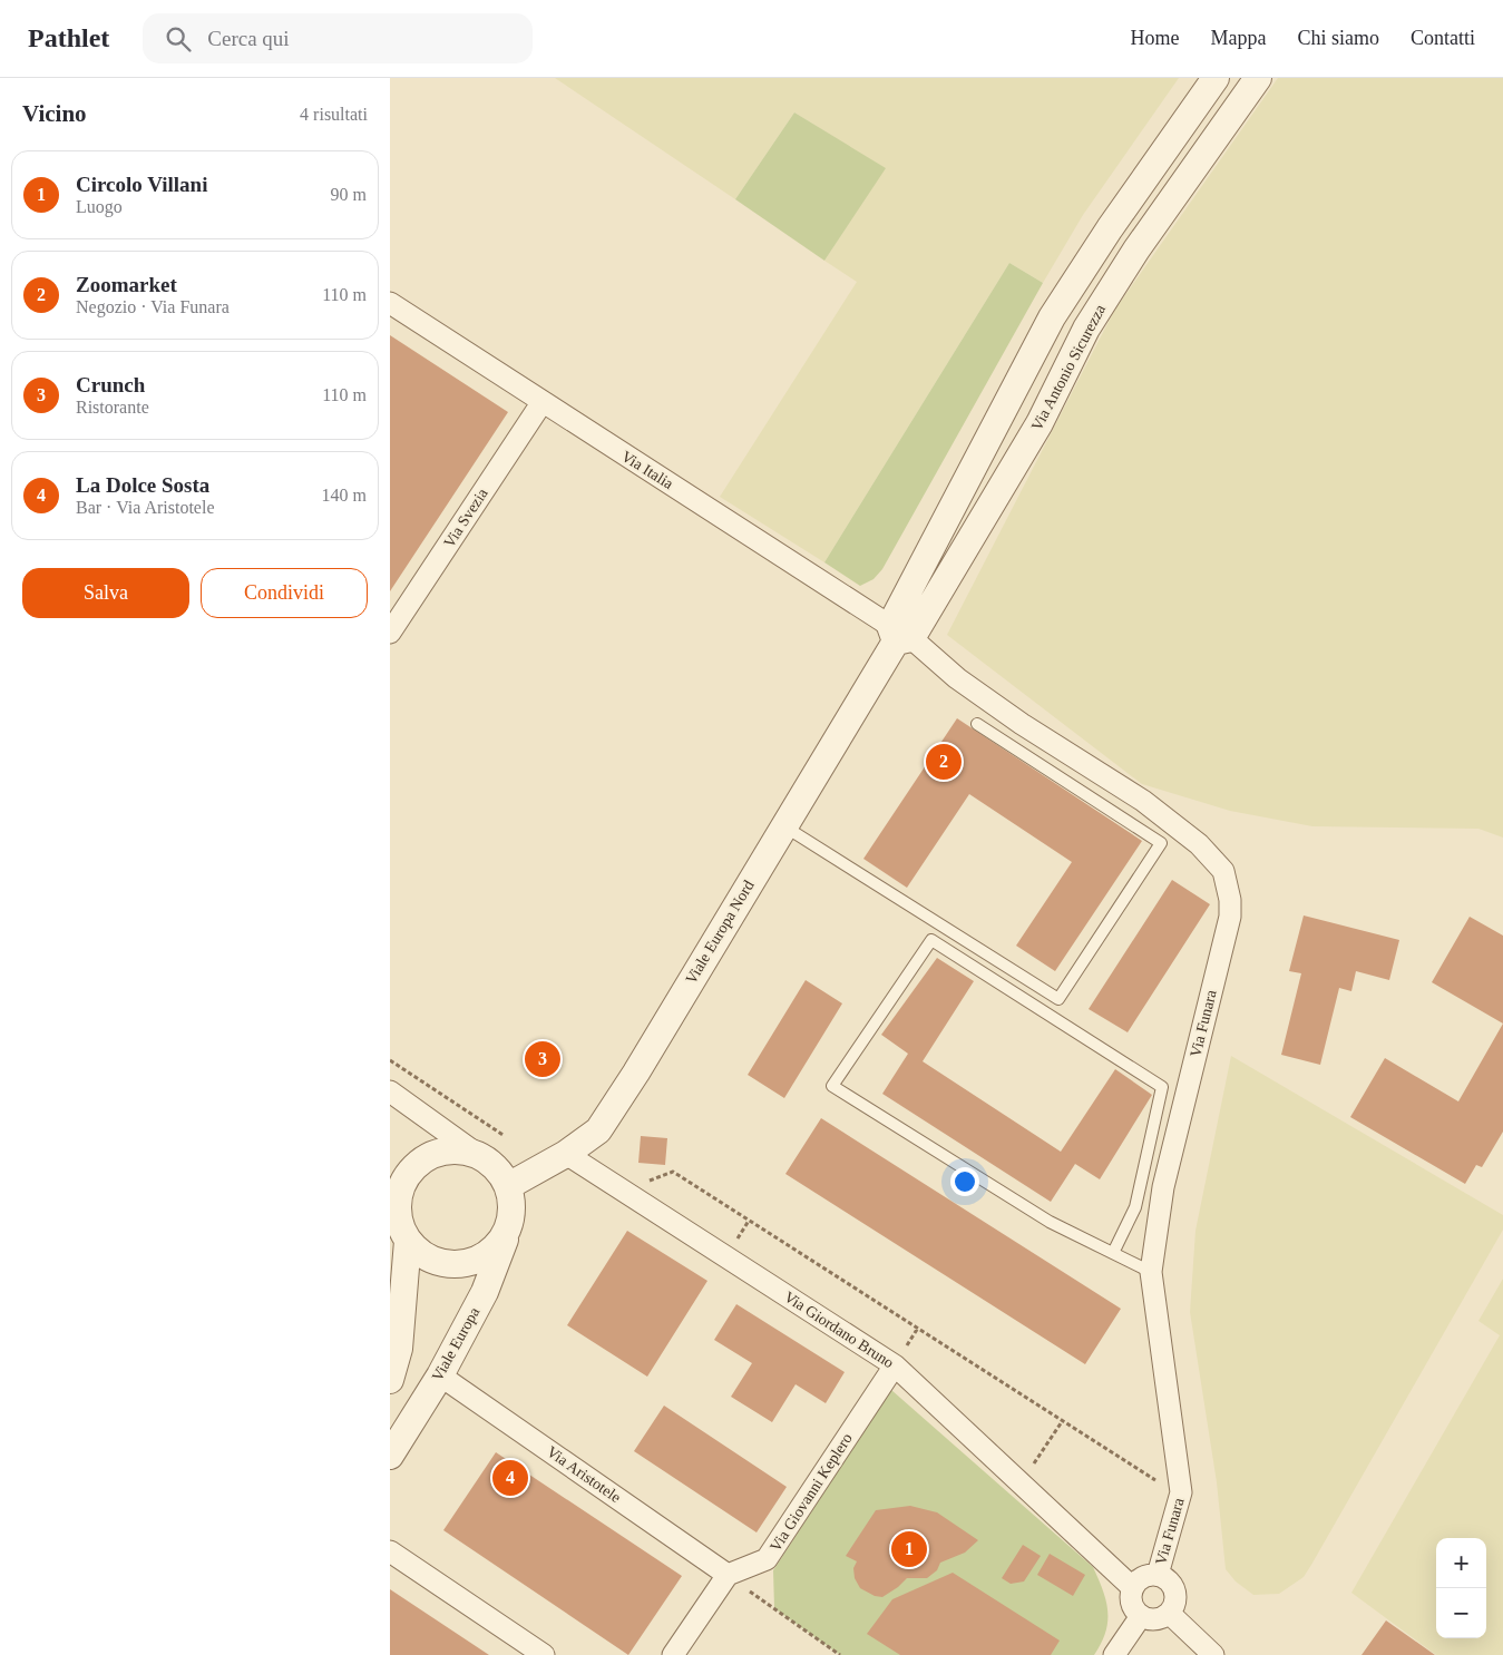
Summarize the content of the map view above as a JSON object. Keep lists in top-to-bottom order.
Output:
{
  "streets": {
    "street": [
      "Via Antonio Sicurezza",
      "Via Italia",
      "Via Svezia",
      "Viale Europa Nord",
      "Via Funara",
      "Via Giordano Bruno",
      "Viale Europa",
      "Via Aristotele",
      "Via Giovanni Keplero"
    ]
  },
  "crossings": [
    ["Via Antonio Sicurezza", "Via Italia"],
    ["Via Antonio Sicurezza", "Viale Europa Nord"],
    ["Via Antonio Sicurezza", "Via Funara"],
    ["Via Italia", "Via Svezia"],
    ["Via Italia", "Viale Europa Nord"],
    ["Via Italia", "Via Funara"],
    ["Viale Europa Nord", "Via Funara"],
    ["Viale Europa Nord", "Via Giordano Bruno"],
    ["Viale Europa Nord", "Viale Europa"],
    ["Via Funara", "Via Giordano Bruno"],
    ["Via Giordano Bruno", "Via Giovanni Keplero"],
    ["Viale Europa", "Via Aristotele"],
    ["Via Aristotele", "Via Giovanni Keplero"]
  ],
  "page": {
    "header": "Pathlet",
    "search": "Cerca qui",
    "nav": [
      "Home",
      "Mappa",
      "Chi siamo",
      "Contatti"
    ],
    "heading": ["Vicino", "4 risultati"],
    "list": [
      {
        "mark": "1",
        "name": "Circolo Villani",
        "note": "Luogo",
        "value": "90 m"
      },
      {
        "mark": "2",
        "name": "Zoomarket",
        "note": "Negozio · Via Funara",
        "value": "110 m"
      },
      {
        "mark": "3",
        "name": "Crunch",
        "note": "Ristorante",
        "value": "110 m"
      },
      {
        "mark": "4",
        "name": "La Dolce Sosta",
        "note": "Bar · Via Aristotele",
        "value": "140 m"
      }
    ],
    "buttons": ["Salva", "Condividi"],
    "pins": [
      "2",
      "3",
      "4",
      "1"
    ],
    "map_buttons": ["+", "−"]
  }
}
